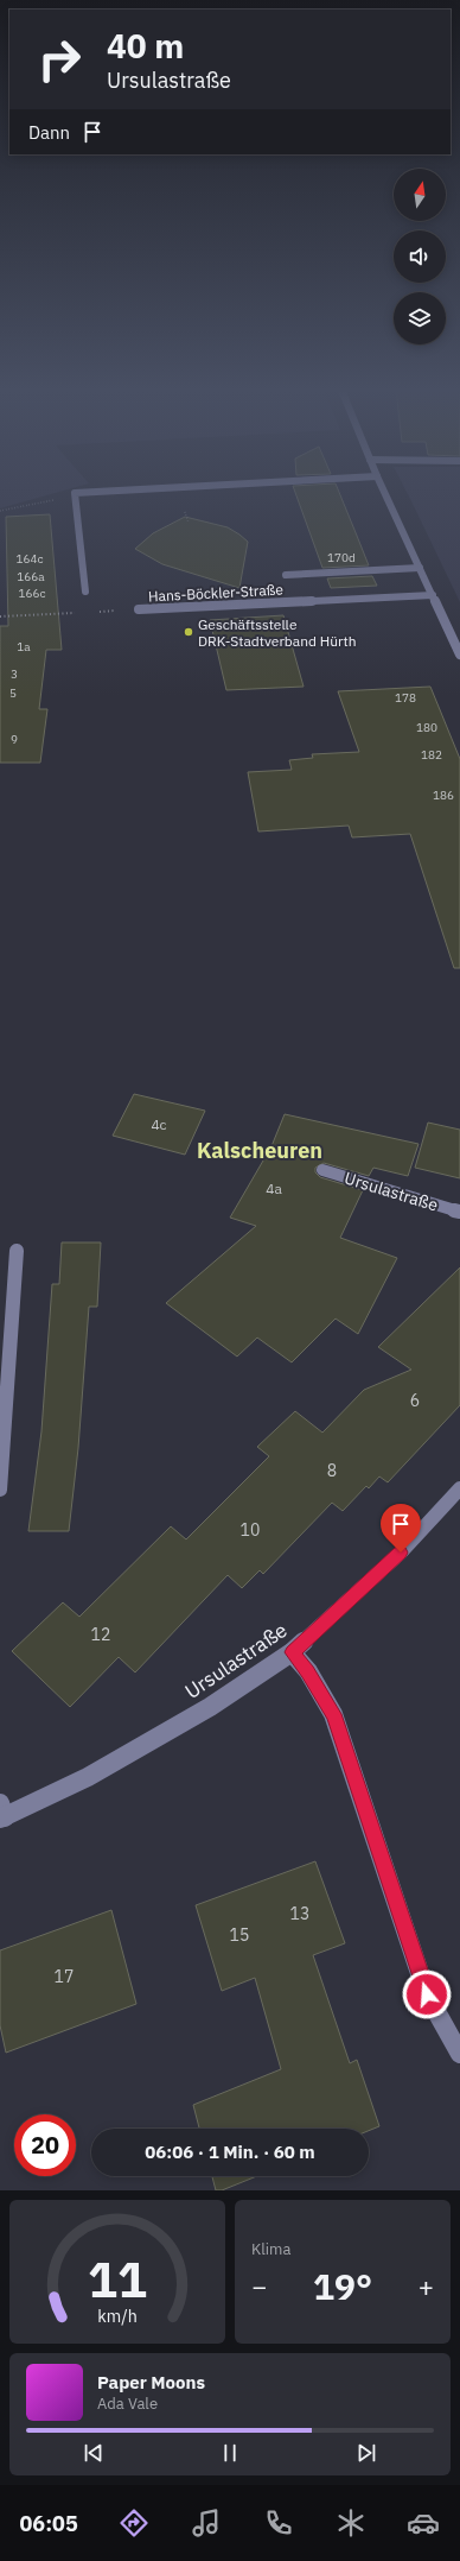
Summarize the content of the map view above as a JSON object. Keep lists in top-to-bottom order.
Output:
{
  "streets": {
    "street": ["Hans-Böckler-Straße", "Ursulastraße"]
  },
  "districts": ["Kalscheuren"],
  "places": ["Geschäftsstelle DRK-Stadtverband Hürth"],
  "house_numbers": [
    "170d",
    "164c",
    "166a",
    "166c",
    "1a",
    "3",
    "5",
    "178",
    "180",
    "9",
    "182",
    "186",
    "4c",
    "4a",
    "6",
    "8",
    "10",
    "12",
    "13",
    "15",
    "17"
  ],
  "north": "top",
  "page": {
    "turn": ["40 m", "Ursulastraße"],
    "then": "Dann",
    "limit": "20",
    "trip": "06:06 · 1 Min. · 60 m",
    "tile": "Klima",
    "heat": ["−", "19°", "+"],
    "song": ["Paper Moons", "Ada Vale"],
    "tabs": "06:05",
    "gauge": ["11", "km/h"]
  }
}
